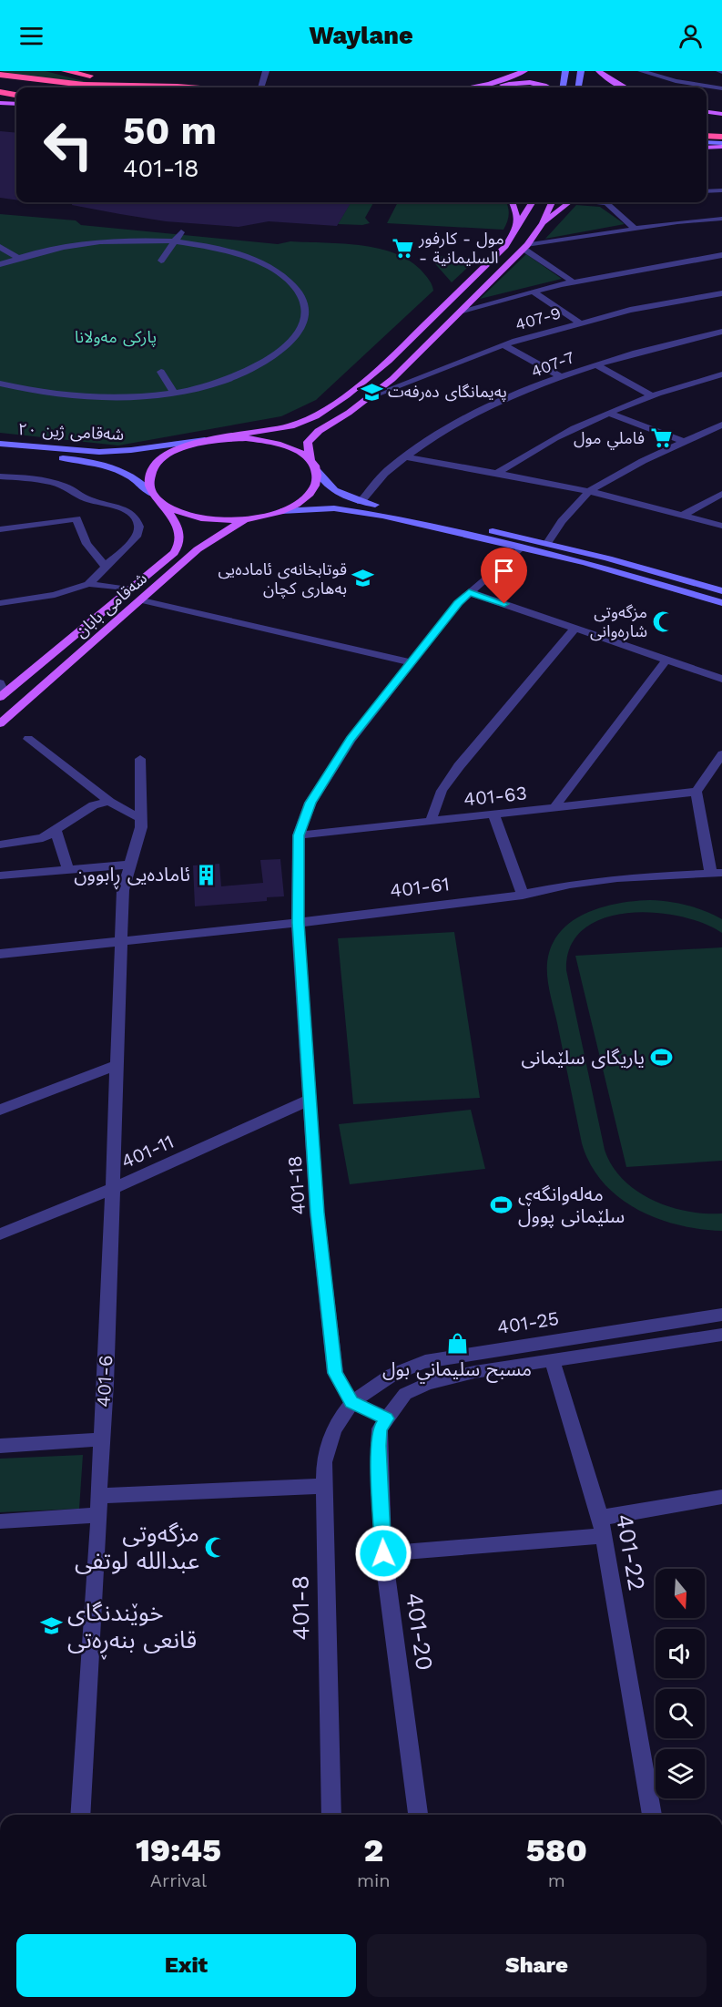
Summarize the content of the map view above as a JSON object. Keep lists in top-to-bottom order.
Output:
{
  "streets": {
    "main road": ["شەقامی بابان"],
    "street": [
      "407-9",
      "407-7",
      "شەقامی ژین ٢٠",
      "401-63",
      "401-61",
      "401-11",
      "401-18",
      "401-25",
      "401-6",
      "401-22",
      "401-8",
      "401-20"
    ]
  },
  "crossings": [
    ["شەقامی ژین ٢٠", "شەقامی بابان"],
    ["401-63", "401-18"],
    ["401-61", "401-18"],
    ["401-61", "401-6"],
    ["401-11", "401-18"],
    ["401-11", "401-6"],
    ["401-18", "401-25"],
    ["401-18", "401-8"],
    ["401-25", "401-8"]
  ],
  "parks": ["پارکی مەولانا"],
  "places": {
    "supermarket": ["مول - كارفور - السليمانية", "فاملي مول"],
    "school or university": ["پەیمانگای دەرفەت", "قوتابخانەی ئامادەیی بەهاری کچان", "خوێندنگای قانعی بنەڕەتی"],
    "mosque": ["مزگەوتی شارەوانی", "مزگەوتی عبداللە لوتفی"],
    "building": ["ئامادەیی ڕابوون"],
    "sports": ["یاریگای سلێمانی", "مەلەوانگەی سلێمانی پووڵ"],
    "shop": ["مسبح سلیماني بول"]
  },
  "north": "bottom",
  "page": {
    "header": "Waylane",
    "turn": ["50 m", "401-18"],
    "eta": [
      "19:45",
      "Arrival",
      "2",
      "min",
      "580",
      "m"
    ],
    "buttons": ["Exit", "Share"]
  }
}
